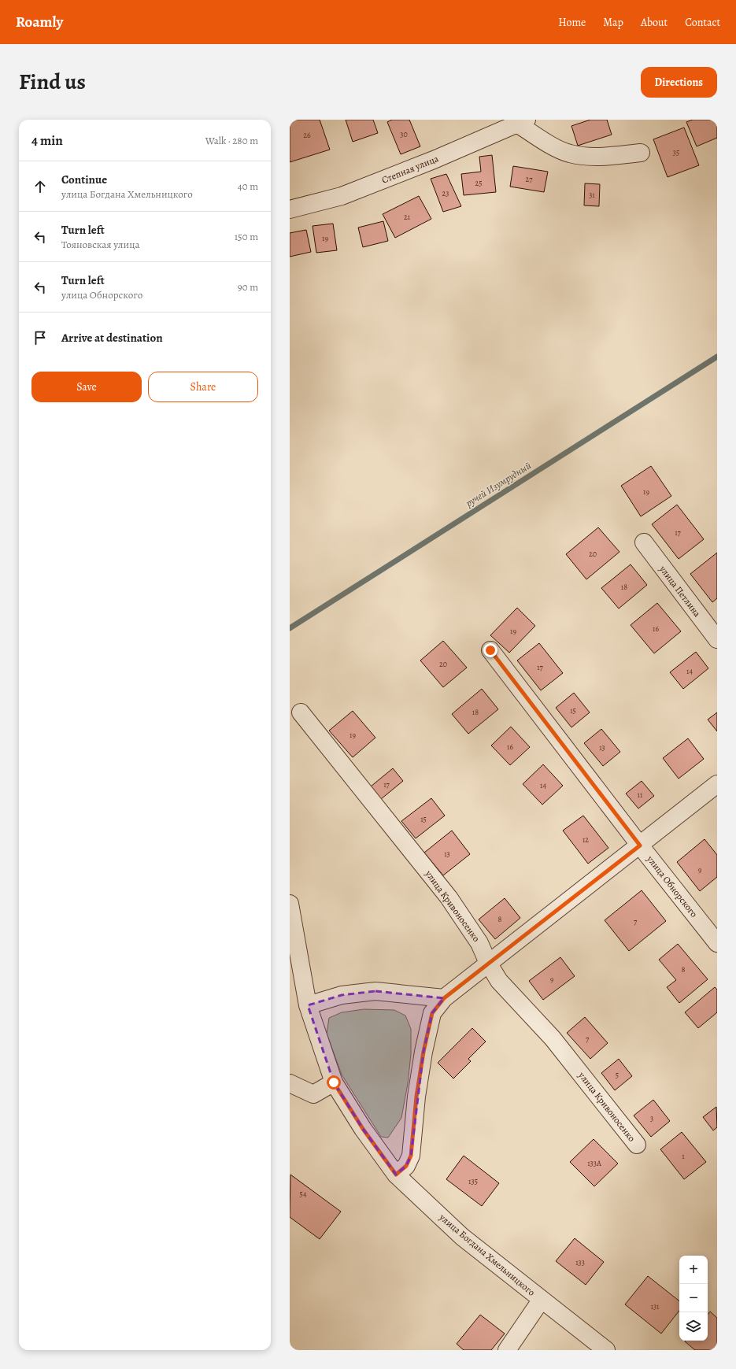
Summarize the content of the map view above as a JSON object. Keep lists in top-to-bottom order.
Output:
{
  "streets": {
    "street": [
      "Степная улица",
      "улица Петлина",
      "улица Обнорского",
      "улица Кривоносенко",
      "улица Богдана Хмельницкого"
    ]
  },
  "water": ["ручей Изумрудный"],
  "house_numbers": [
    "30",
    "26",
    "35",
    "27",
    "25",
    "23",
    "31",
    "21",
    "19",
    "19",
    "17",
    "20",
    "18",
    "16",
    "19",
    "20",
    "17",
    "14",
    "15",
    "18",
    "19",
    "16",
    "13",
    "17",
    "14",
    "11",
    "15",
    "12",
    "13",
    "9",
    "8",
    "7",
    "8",
    "9",
    "7",
    "5",
    "3",
    "1",
    "133А",
    "135",
    "54",
    "133",
    "131"
  ],
  "page": {
    "header": "Roamly",
    "nav": [
      "Home",
      "Map",
      "About",
      "Contact"
    ],
    "title": "Find us",
    "buttons": [
      "Directions",
      ["Save", "Share"]
    ],
    "heading": ["4 min", "Walk · 280 m"],
    "list": [
      ["Continue", "улица Богдана Хмельницкого", "40 m"],
      ["Turn left", "Тояновская улица", "150 m"],
      ["Turn left", "улица Обнорского", "90 m"],
      "Arrive at destination"
    ],
    "map_buttons": ["+", "−"]
  }
}
